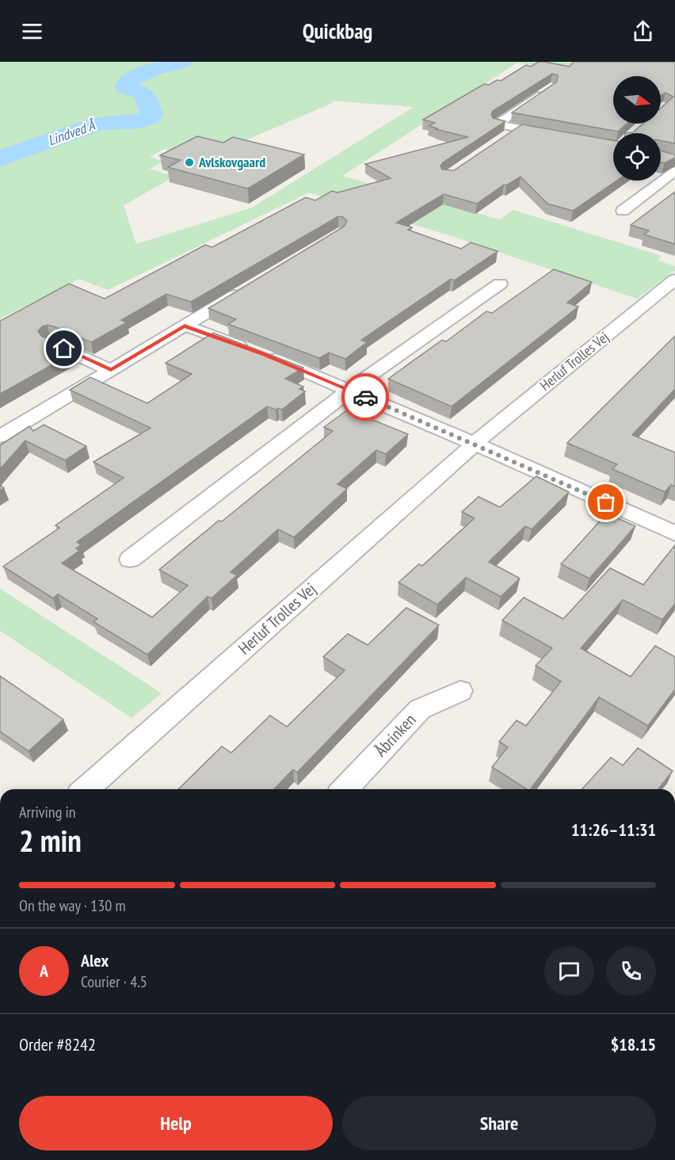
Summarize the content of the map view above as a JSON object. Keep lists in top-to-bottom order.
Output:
{
  "streets": {
    "street": ["Herluf Trolles Vej", "Åbrinken"]
  },
  "water": ["Lindved Å"],
  "places": ["Avlskovgaard"],
  "north": "right",
  "page": {
    "header": "Quickbag",
    "heading": ["2 min", "Arriving in", "11:26–11:31"],
    "panel": [
      "Alex",
      "Courier · 4.5",
      "Order #8242",
      "$18.15"
    ],
    "bar": "On the way · 130 m",
    "round": "A",
    "buttons": ["Help", "Share"]
  }
}
